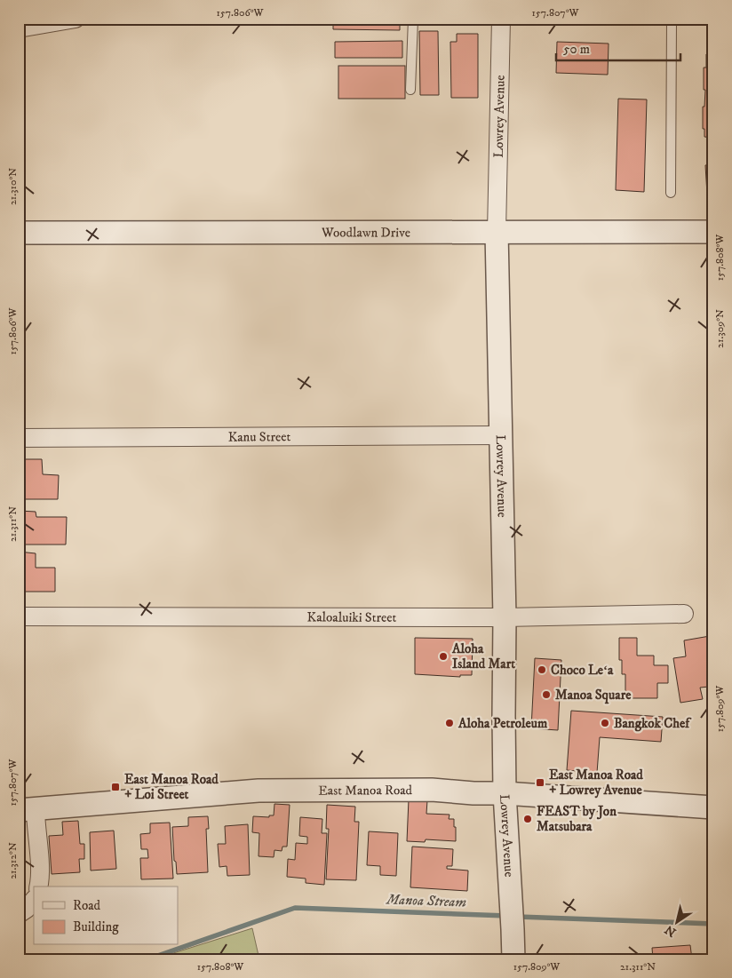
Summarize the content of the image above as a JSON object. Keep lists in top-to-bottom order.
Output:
{
  "streets": {
    "street": [
      "Lowrey Avenue",
      "Woodlawn Drive",
      "Kanu Street",
      "Kaloaluiki Street",
      "East Manoa Road"
    ]
  },
  "crossings": [
    ["Lowrey Avenue", "Woodlawn Drive"],
    ["Lowrey Avenue", "Kanu Street"],
    ["Lowrey Avenue", "Kaloaluiki Street"],
    ["Lowrey Avenue", "East Manoa Road"]
  ],
  "water": ["Manoa Stream"],
  "places": {
    "other": [
      "Aloha Island Mart",
      "Choco Leʻa",
      "Manoa Square",
      "Aloha Petroleum",
      "Bangkok Chef",
      "FEAST by Jon Matsubara"
    ],
    "transit": ["East Manoa Road + Lowrey Avenue", "East Manoa Road + Loi Street"]
  },
  "legend": ["Road", "Building"],
  "scale_bar": "50 m",
  "north": "bottom left",
  "coordinates": [
    "157.806°W",
    "157.807°W",
    "21.310°N",
    "157.808°W",
    "21.309°N",
    "21.311°N",
    "157.809°W",
    "21.312°N"
  ]
}
